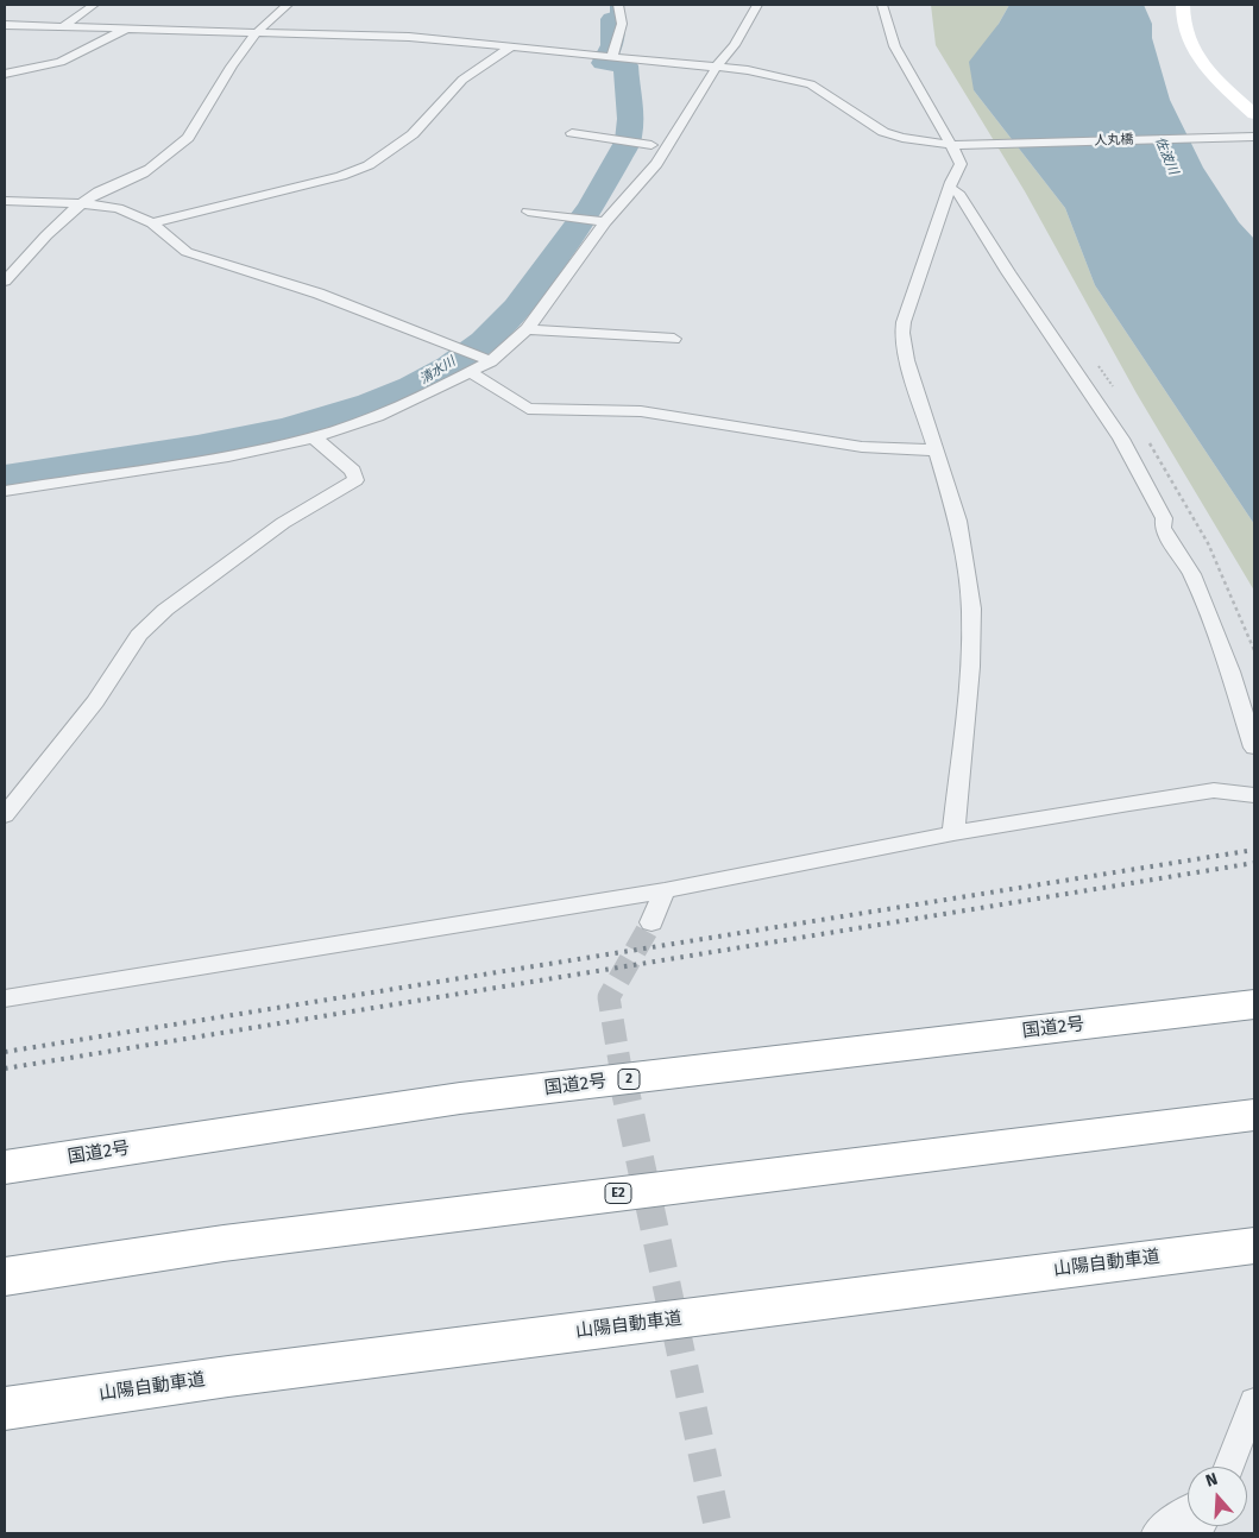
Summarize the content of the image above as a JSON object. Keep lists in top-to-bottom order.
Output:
{
  "streets": {
    "highway": [
      "国道2号",
      "2",
      "E2",
      "山陽自動車道"
    ],
    "street": ["人丸橋"]
  },
  "water": ["佐波川", "清水川"],
  "north": "top"
}
